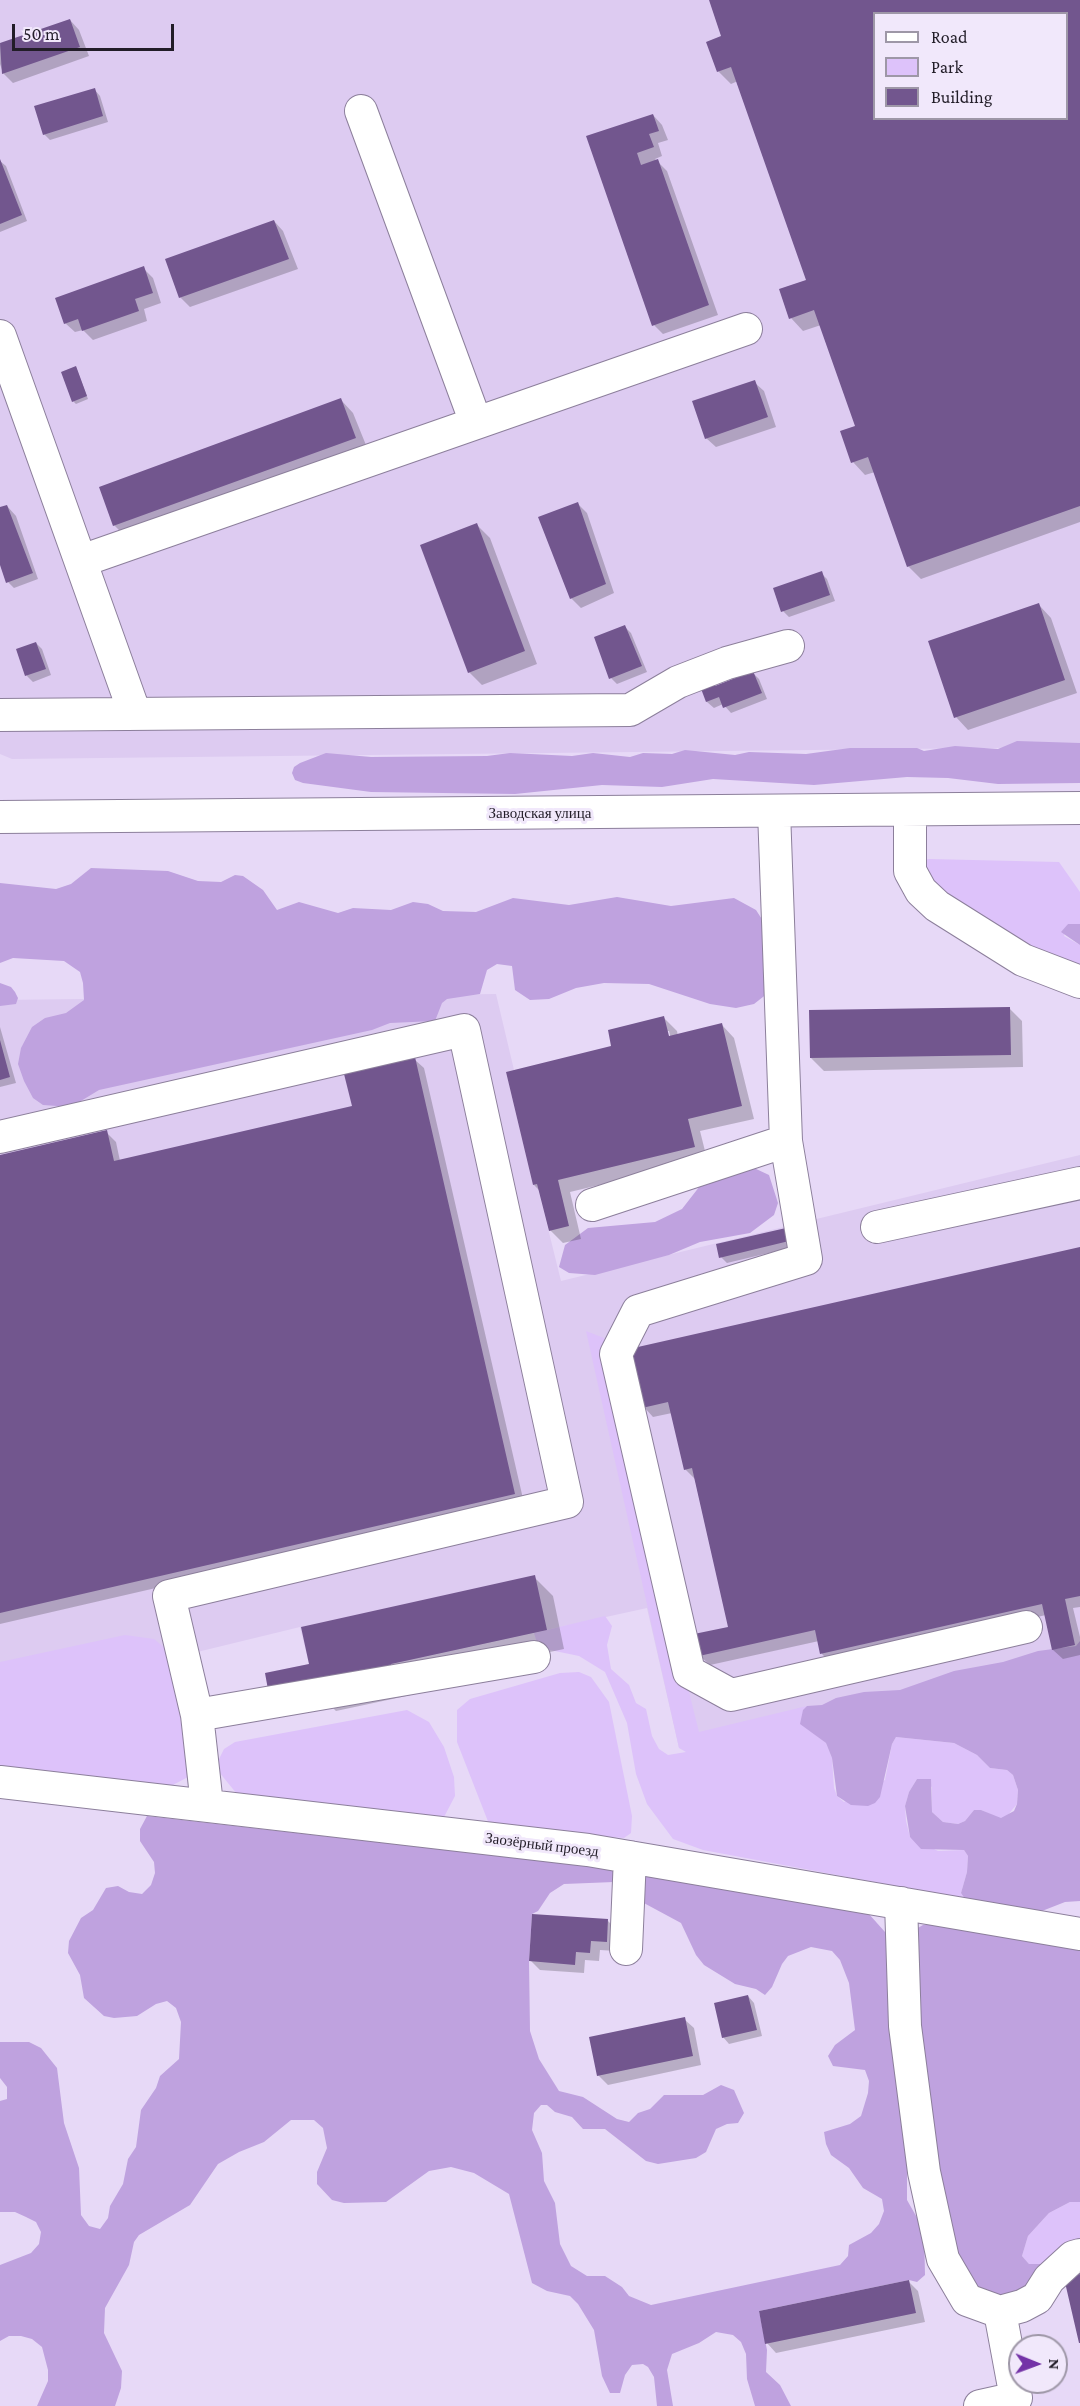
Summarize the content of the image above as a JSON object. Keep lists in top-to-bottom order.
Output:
{
  "streets": {
    "street": ["Заводская улица", "Заозёрный проезд"]
  },
  "legend": ["Road", "Park", "Building"],
  "scale_bar": "50 m",
  "north": "right"
}
